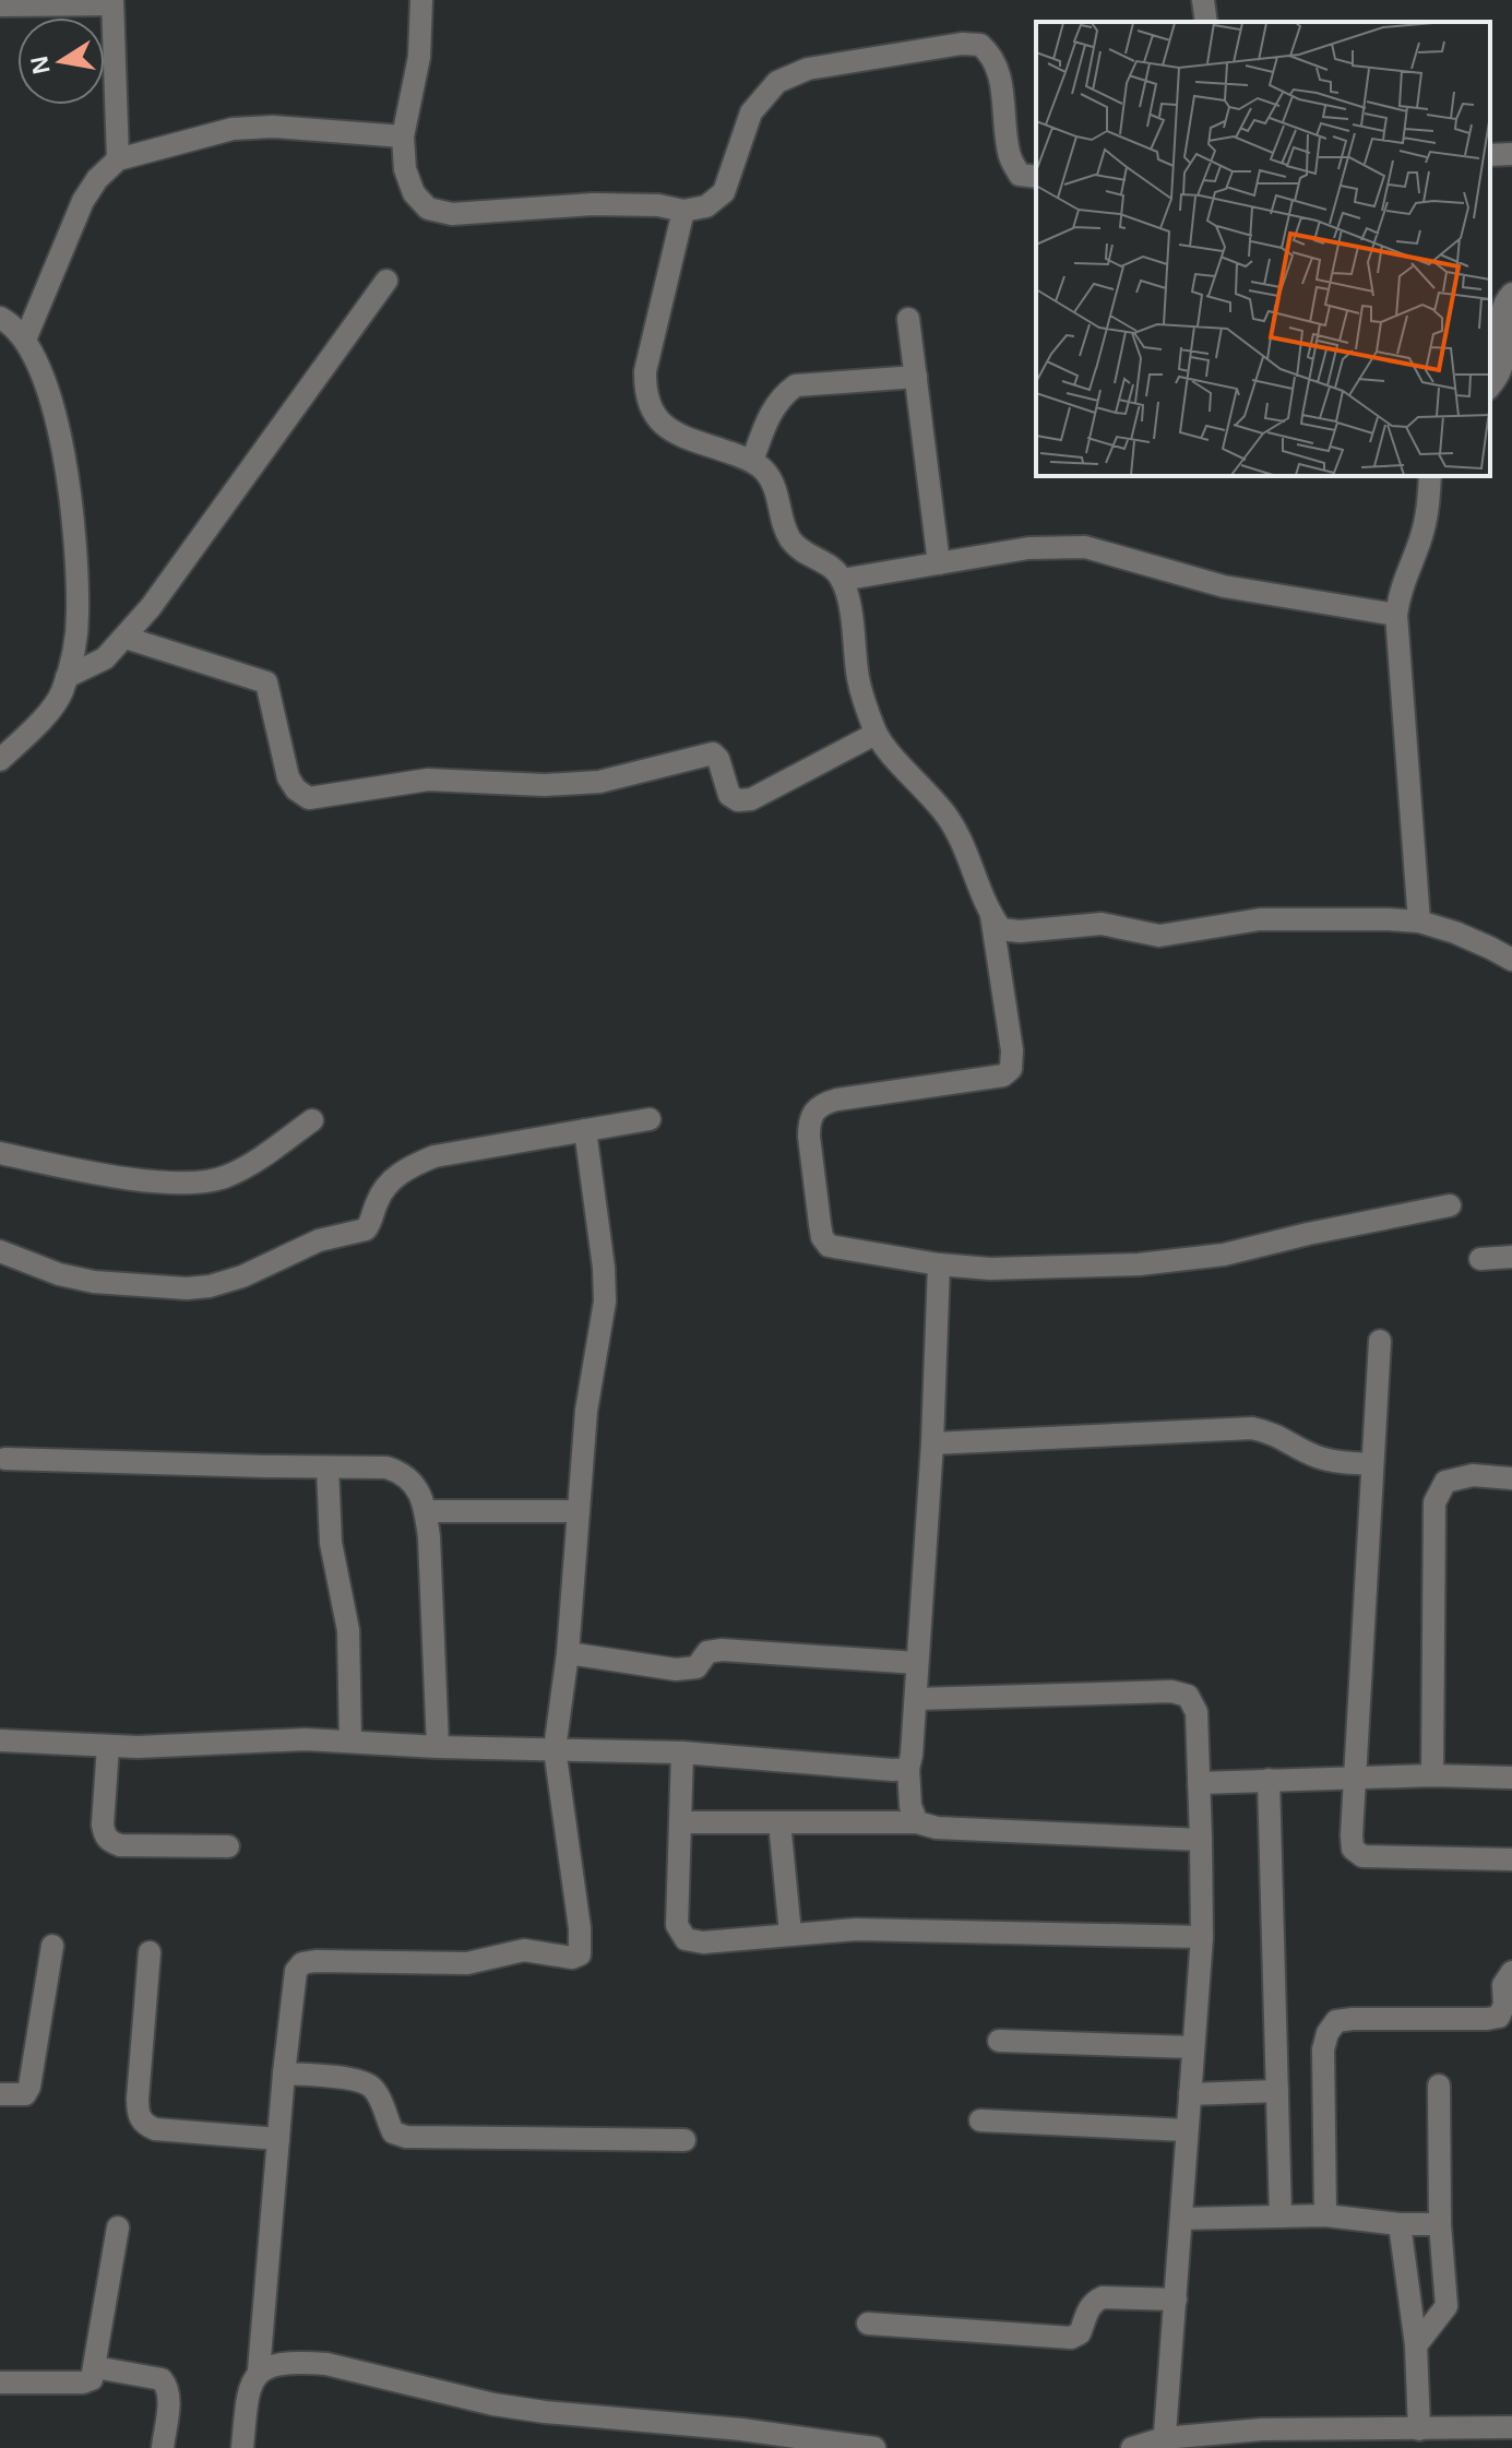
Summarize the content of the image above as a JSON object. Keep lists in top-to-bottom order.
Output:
{
  "north": "left"
}
